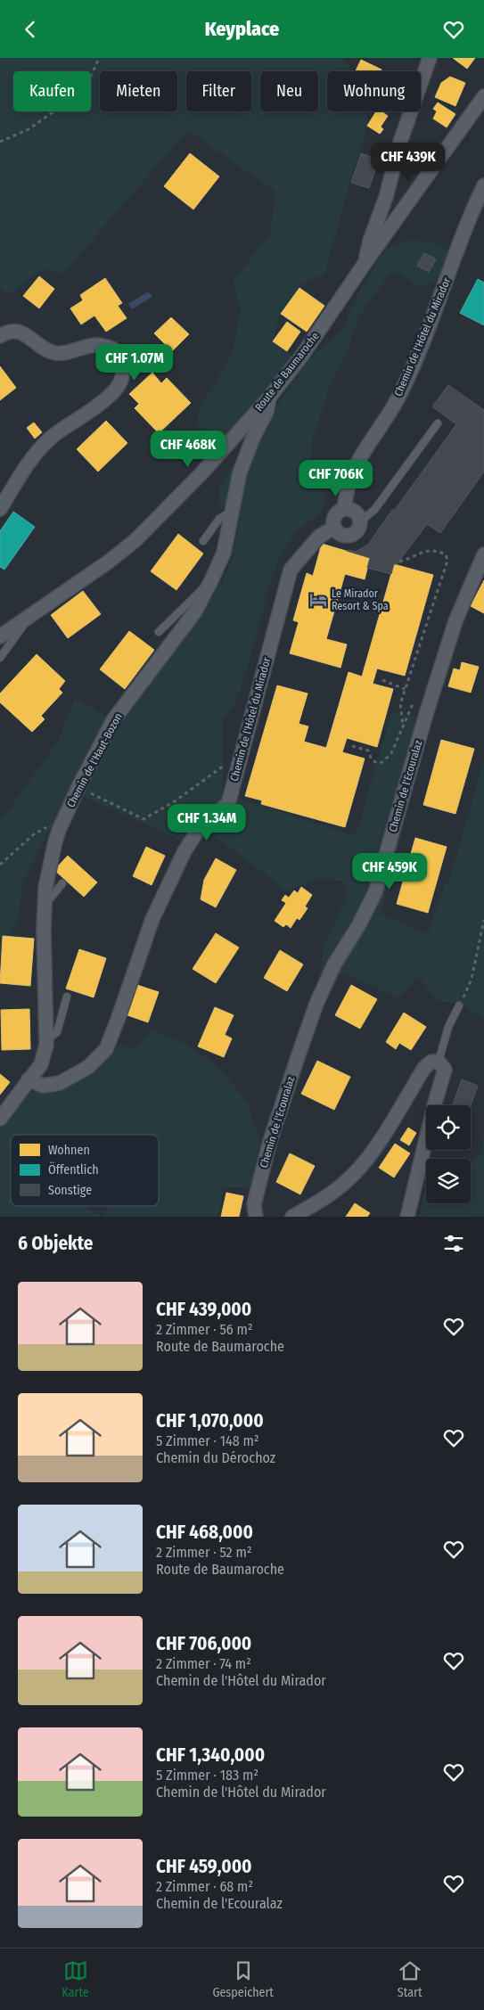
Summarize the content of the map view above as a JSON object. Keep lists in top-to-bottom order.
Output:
{
  "streets": {
    "street": [
      "Chemin de l'Hôtel du Mirador",
      "Route de Baumaroche",
      "Chemin de l'Haut-Bozon",
      "Chemin de l'Ecouralaz"
    ]
  },
  "crossings": [
    ["Chemin de l'Hôtel du Mirador", "Chemin de l'Haut-Bozon"],
    ["Route de Baumaroche", "Chemin de l'Haut-Bozon"]
  ],
  "places": {
    "hotel": ["Le Mirador Resort & Spa"]
  },
  "legend": ["Wohnen", "Öffentlich", "Sonstige"],
  "page": {
    "header": "Keyplace",
    "chip": [
      "Kaufen",
      "Mieten",
      "Filter",
      "Neu",
      "Wohnung"
    ],
    "price": [
      "CHF 439K",
      "CHF 1.07M",
      "CHF 468K",
      "CHF 706K",
      "CHF 1.34M",
      "CHF 459K"
    ],
    "heading": "6 Objekte",
    "list": [
      {
        "name": "CHF 439,000",
        "note": "2 Zimmer · 56 m² · Route de Baumaroche"
      },
      {
        "name": "CHF 1,070,000",
        "note": "5 Zimmer · 148 m² · Chemin du Dérochoz"
      },
      {
        "name": "CHF 468,000",
        "note": "2 Zimmer · 52 m² · Route de Baumaroche"
      },
      {
        "name": "CHF 706,000",
        "note": "2 Zimmer · 74 m² · Chemin de l'Hôtel du Mirador"
      },
      {
        "name": "CHF 1,340,000",
        "note": "5 Zimmer · 183 m² · Chemin de l'Hôtel du Mirador"
      },
      {
        "name": "CHF 459,000",
        "note": "2 Zimmer · 68 m² · Chemin de l'Ecouralaz"
      }
    ],
    "tabs": ["Karte", "Gespeichert", "Start"]
  }
}
